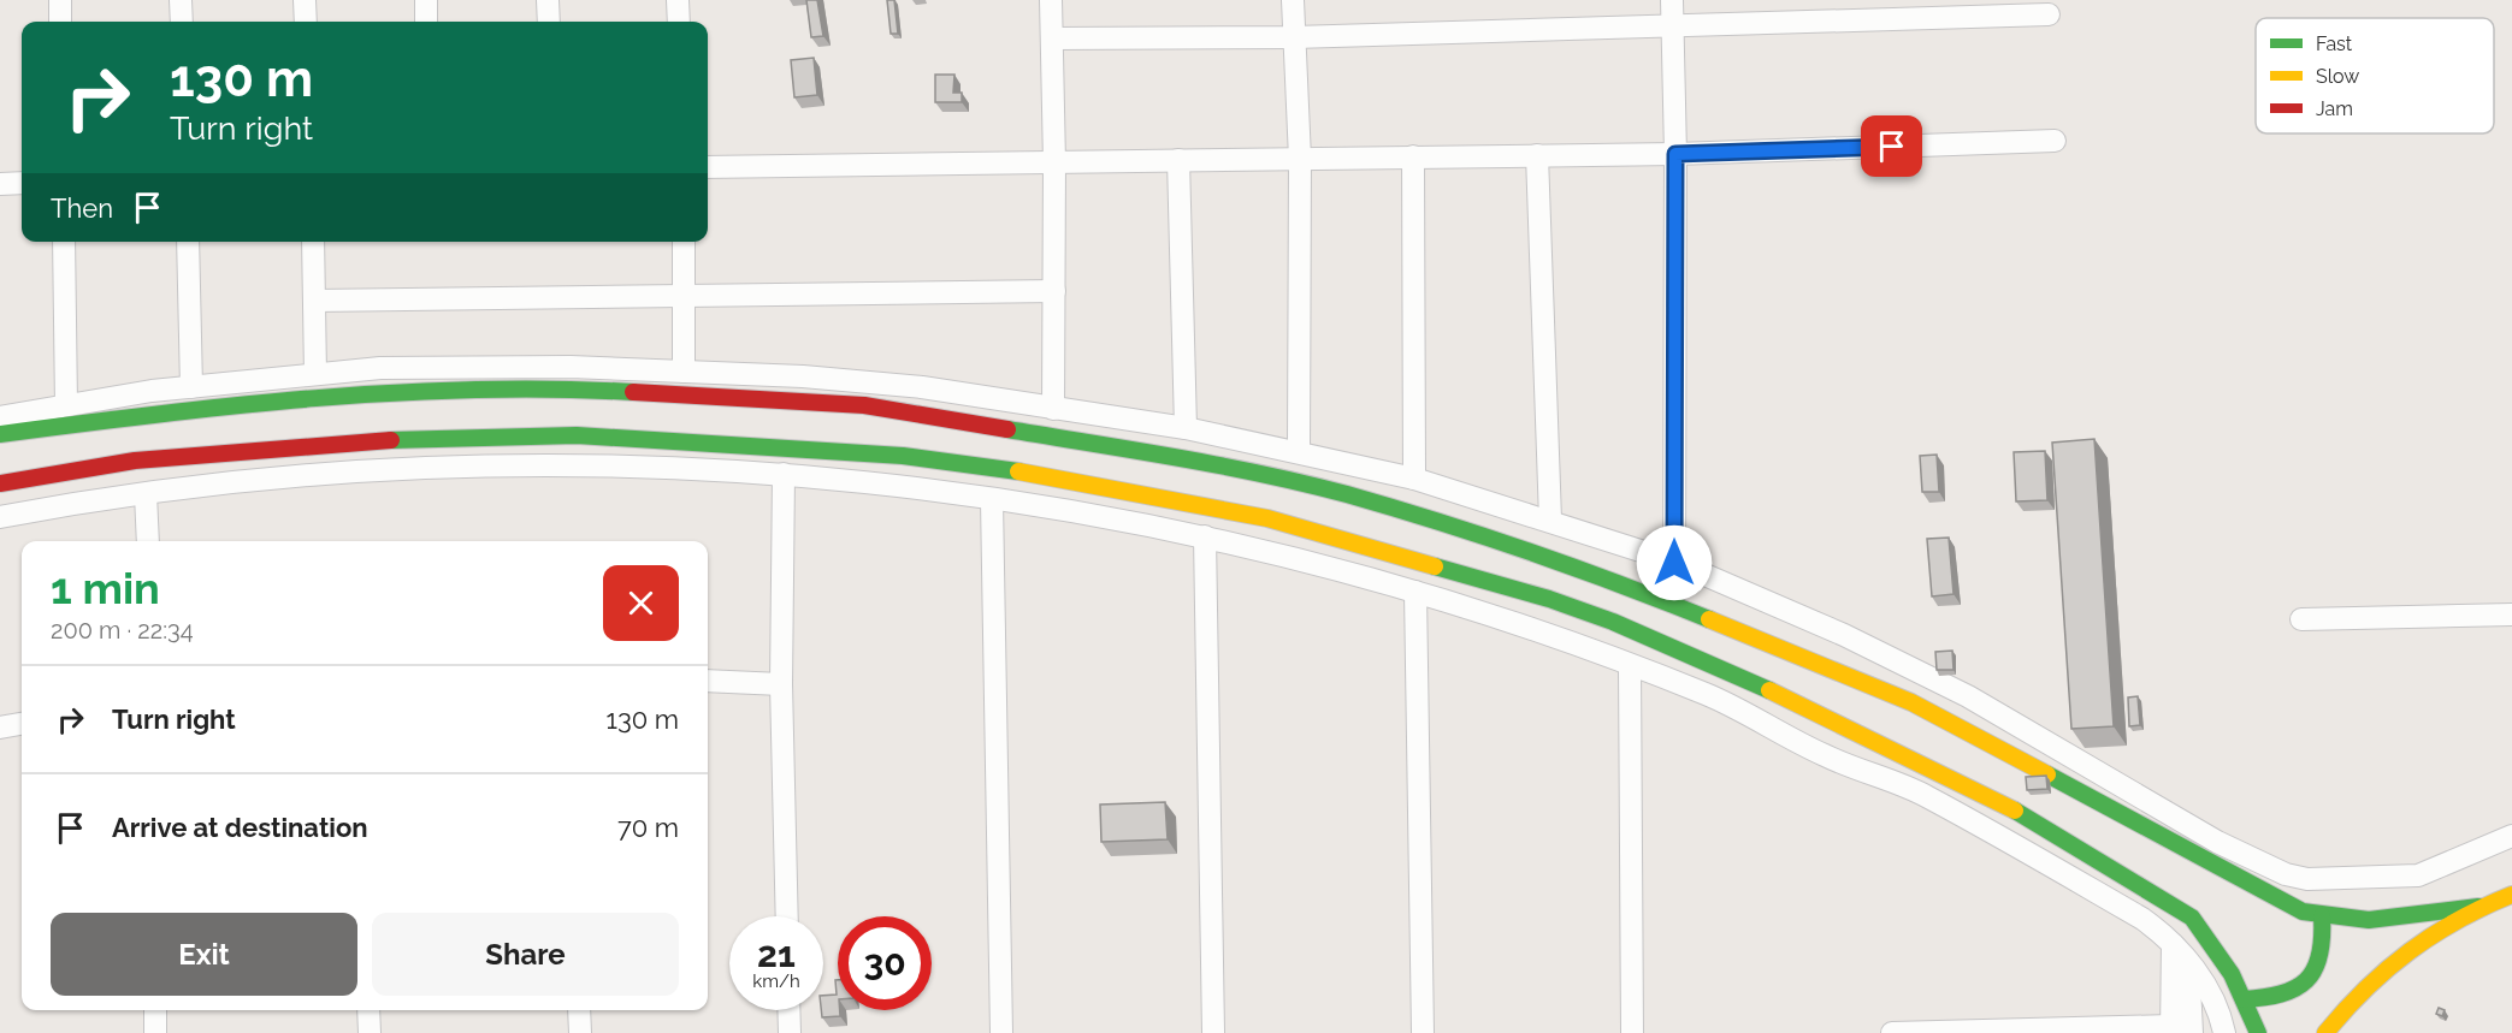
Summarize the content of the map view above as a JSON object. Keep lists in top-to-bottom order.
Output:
{
  "legend": ["Fast", "Slow", "Jam"],
  "page": {
    "turn": ["130 m", "Turn right"],
    "then": "Then",
    "heading": ["1 min", "200 m · 22:34"],
    "list": [
      {
        "name": "Turn right",
        "value": "130 m"
      },
      {
        "name": "Arrive at destination",
        "value": "70 m"
      }
    ],
    "buttons": ["Exit", "Share"],
    "speed": "21 km/h",
    "limit": "30"
  }
}
